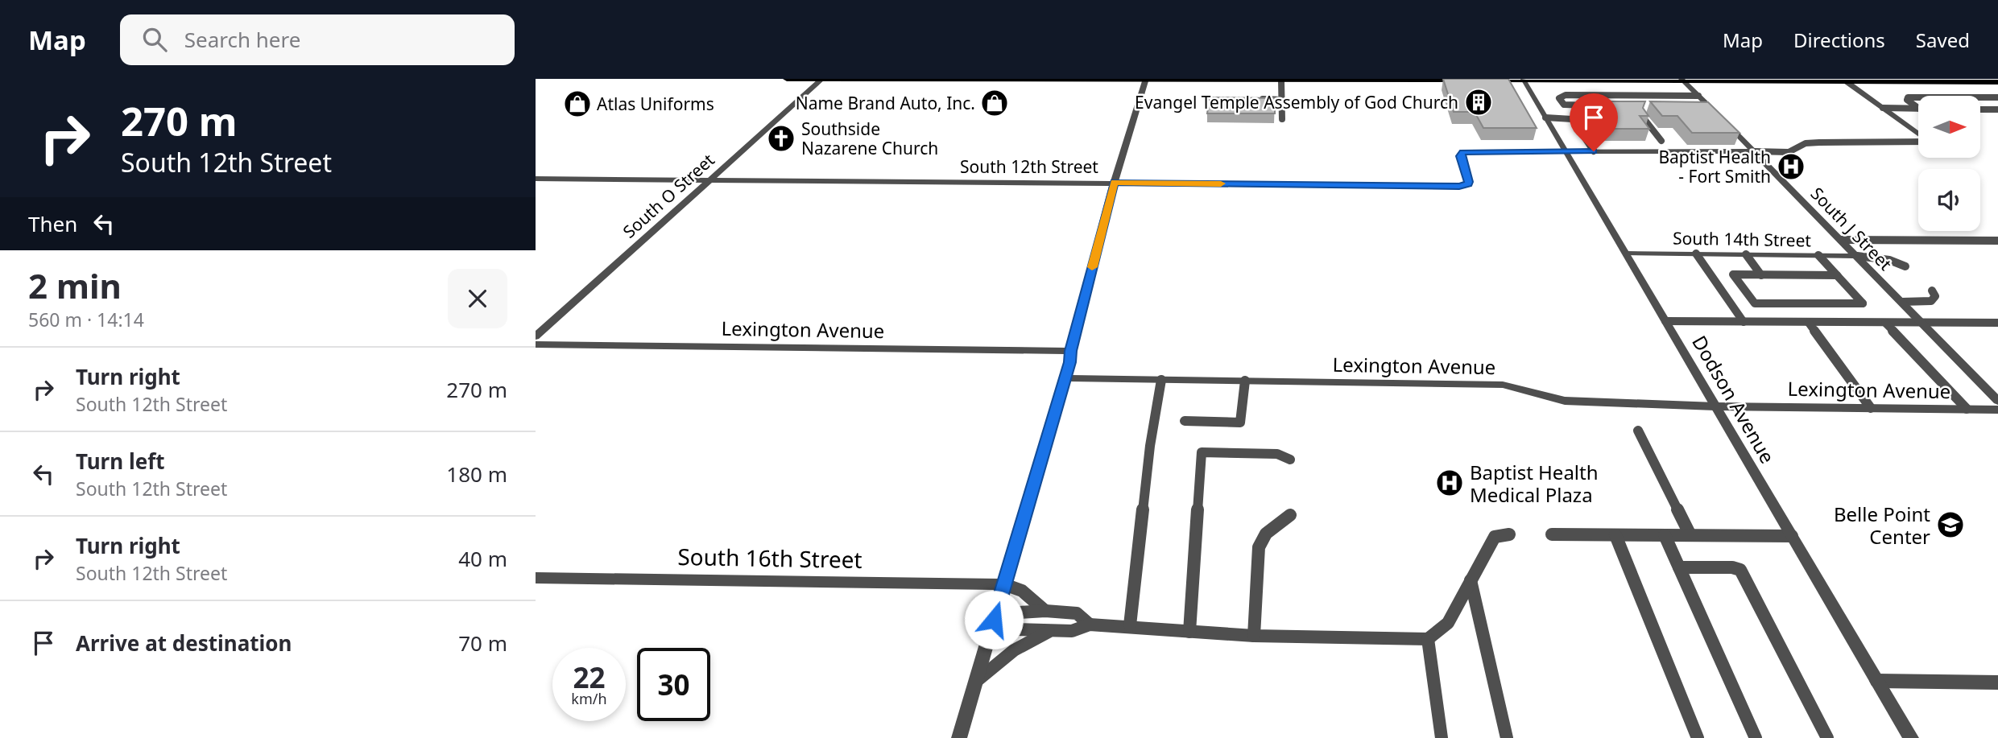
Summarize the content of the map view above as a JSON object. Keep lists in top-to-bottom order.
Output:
{
  "streets": {
    "street": [
      "South 12th Street",
      "South O Street",
      "South J Street",
      "South 14th Street",
      "Lexington Avenue",
      "Dodson Avenue",
      "South 16th Street"
    ]
  },
  "crossings": [
    ["South 12th Street", "South O Street"],
    ["South 12th Street", "South J Street"],
    ["South 12th Street", "Dodson Avenue"],
    ["South J Street", "South 14th Street"],
    ["South 14th Street", "Dodson Avenue"],
    ["Lexington Avenue", "Dodson Avenue"]
  ],
  "places": {
    "building": ["Evangel Temple Assembly of God Church"],
    "shop": ["Name Brand Auto, Inc.", "Atlas Uniforms"],
    "church": ["Southside Nazarene Church"],
    "hospital": ["Baptist Health - Fort Smith", "Baptist Health Medical Plaza"],
    "school or university": ["Belle Point Center"]
  },
  "north": "right",
  "page": {
    "header": "Map",
    "search": "Search here",
    "nav": ["Map", "Directions", "Saved"],
    "turn": ["270 m", "South 12th Street"],
    "then": "Then",
    "heading": ["2 min", "560 m · 14:14"],
    "list": [
      {
        "name": "Turn right",
        "note": "South 12th Street",
        "value": "270 m"
      },
      {
        "name": "Turn left",
        "note": "South 12th Street",
        "value": "180 m"
      },
      {
        "name": "Turn right",
        "note": "South 12th Street",
        "value": "40 m"
      },
      {
        "name": "Arrive at destination",
        "value": "70 m"
      }
    ],
    "speed": "22 km/h",
    "limit": "30"
  }
}
